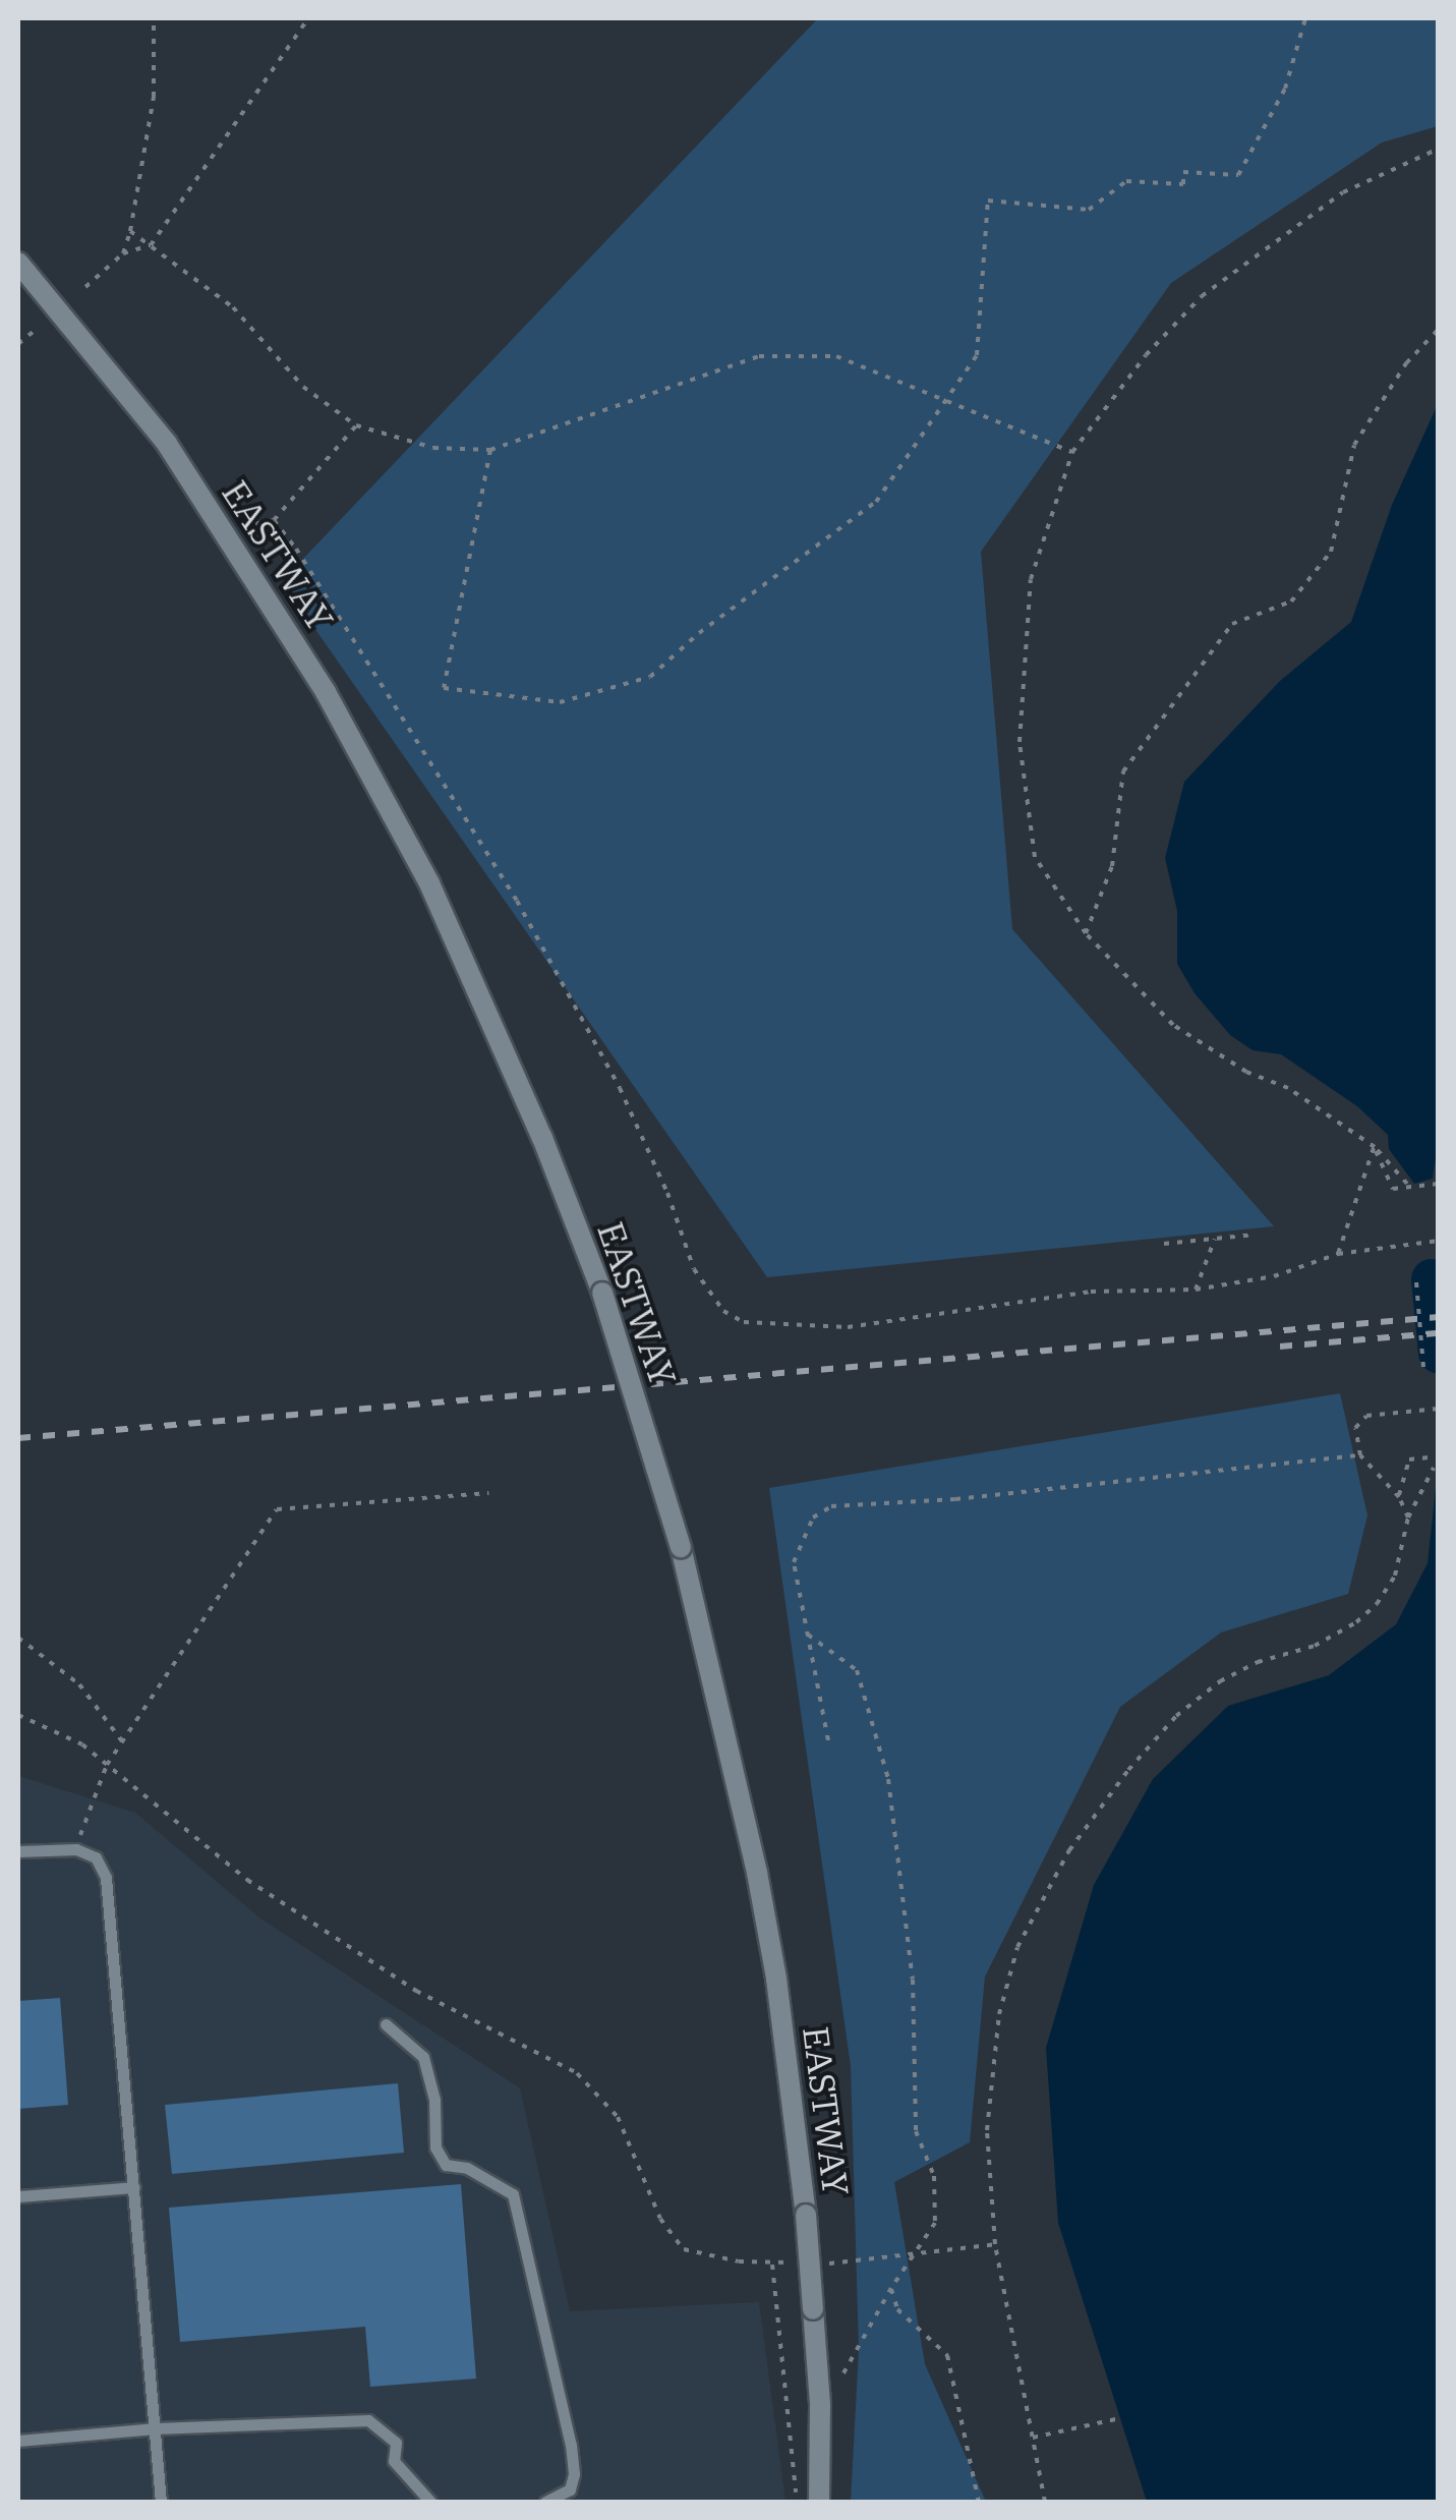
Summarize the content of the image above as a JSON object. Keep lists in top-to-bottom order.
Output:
{
  "streets": {
    "street": ["EASTWAY"]
  }
}
